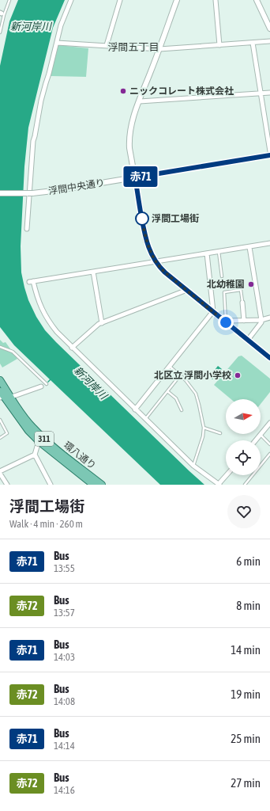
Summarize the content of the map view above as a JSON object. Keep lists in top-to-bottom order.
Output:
{
  "streets": {
    "main road": ["311", "環八通り"],
    "street": ["浮間中央通り"]
  },
  "districts": ["浮間五丁目"],
  "water": ["新河岸川"],
  "places": [
    "ニックコレート株式会社",
    "浮間工場街",
    "北幼稚園",
    "北区立 浮間小学校"
  ],
  "lines": ["bus line 赤71"],
  "north": "right",
  "page": {
    "on_map": "赤71",
    "heading": ["浮間工場街", "Walk · 4 min · 260 m"],
    "list": [
      {
        "mark": "赤71",
        "name": "Bus",
        "note": "13:55",
        "value": "6 min"
      },
      {
        "mark": "赤72",
        "name": "Bus",
        "note": "13:57",
        "value": "8 min"
      },
      {
        "mark": "赤71",
        "name": "Bus",
        "note": "14:03",
        "value": "14 min"
      },
      {
        "mark": "赤72",
        "name": "Bus",
        "note": "14:08",
        "value": "19 min"
      },
      {
        "mark": "赤71",
        "name": "Bus",
        "note": "14:14",
        "value": "25 min"
      },
      {
        "mark": "赤72",
        "name": "Bus",
        "note": "14:16",
        "value": "27 min"
      }
    ]
  }
}
